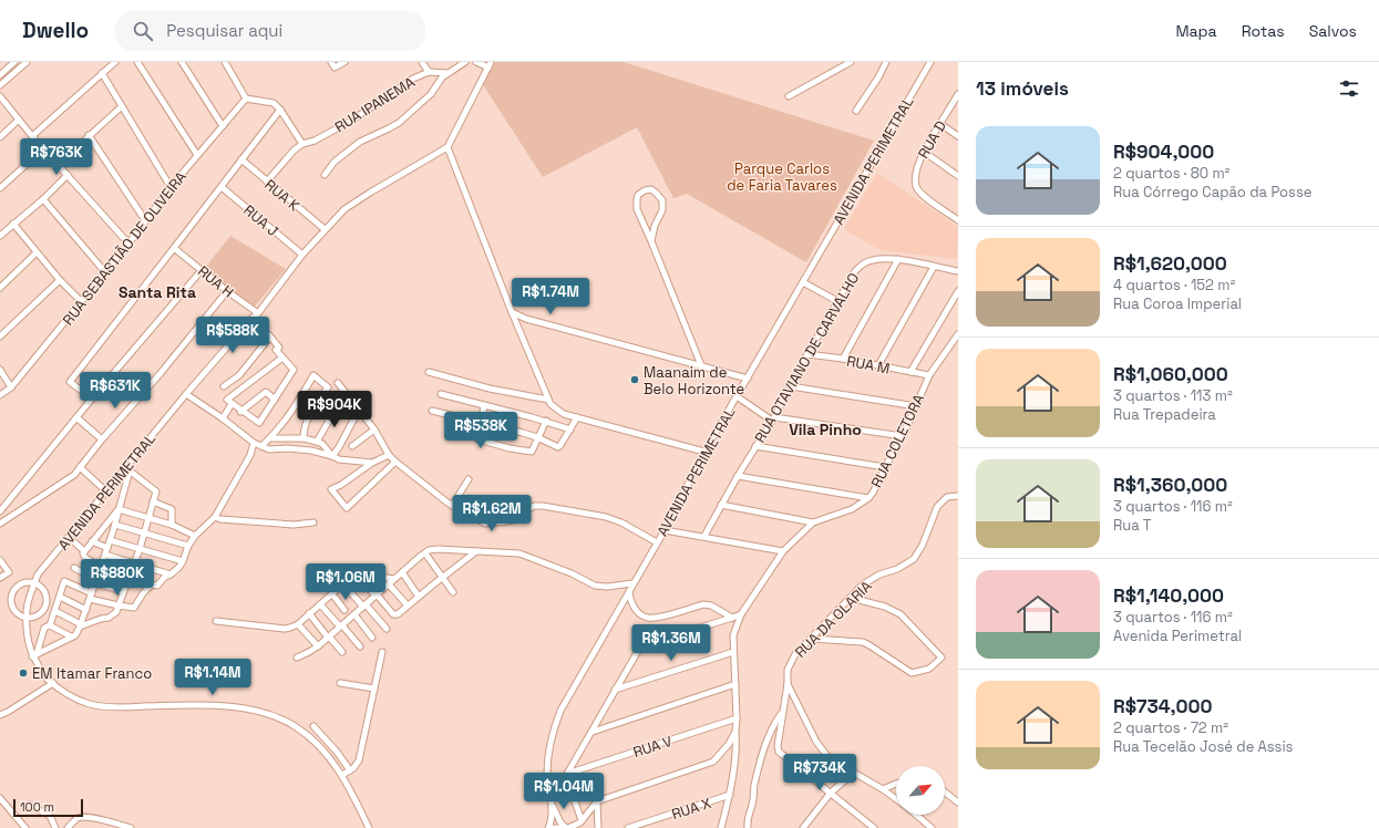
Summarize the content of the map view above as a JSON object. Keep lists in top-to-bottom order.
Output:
{
  "streets": {
    "street": [
      "RUA IPANEMA",
      "RUA D",
      "AVENIDA PERIMETRAL",
      "RUA K",
      "RUA J",
      "RUA SEBASTIÃO DE OLIVEIRA",
      "RUA H",
      "RUA OTAVIANO DE CARVALHO",
      "RUA M",
      "RUA COLETORA",
      "RUA DA OLARIA",
      "RUA V",
      "RUA X"
    ]
  },
  "crossings": [
    ["RUA IPANEMA", "RUA K"],
    ["AVENIDA PERIMETRAL", "RUA K"],
    ["AVENIDA PERIMETRAL", "RUA J"],
    ["AVENIDA PERIMETRAL", "RUA H"],
    ["AVENIDA PERIMETRAL", "RUA COLETORA"],
    ["RUA OTAVIANO DE CARVALHO", "RUA M"],
    ["RUA M", "RUA COLETORA"],
    ["RUA COLETORA", "RUA V"]
  ],
  "districts": ["Santa Rita", "Vila Pinho"],
  "parks": ["Parque Carlos de Faria Tavares"],
  "places": ["Maanaim de Belo Horizonte", "EM Itamar Franco"],
  "scale_bar": "100 m",
  "north": "top right",
  "page": {
    "header": "Dwello",
    "search": "Pesquisar aqui",
    "nav": ["Mapa", "Rotas", "Salvos"],
    "heading": "13 imóveis",
    "list": [
      {
        "name": "R$904,000",
        "note": "2 quartos · 80 m² · Rua Córrego Capão da Posse"
      },
      {
        "name": "R$1,620,000",
        "note": "4 quartos · 152 m² · Rua Coroa Imperial"
      },
      {
        "name": "R$1,060,000",
        "note": "3 quartos · 113 m² · Rua Trepadeira"
      },
      {
        "name": "R$1,360,000",
        "note": "3 quartos · 116 m² · Rua T"
      },
      {
        "name": "R$1,140,000",
        "note": "3 quartos · 116 m² · Avenida Perimetral"
      },
      {
        "name": "R$734,000",
        "note": "2 quartos · 72 m² · Rua Tecelão José de Assis"
      }
    ],
    "price": [
      "R$763K",
      "R$1.74M",
      "R$588K",
      "R$631K",
      "R$904K",
      "R$538K",
      "R$1.62M",
      "R$880K",
      "R$1.06M",
      "R$1.36M",
      "R$1.14M",
      "R$734K",
      "R$1.04M"
    ],
    "scale": "100 m"
  }
}
